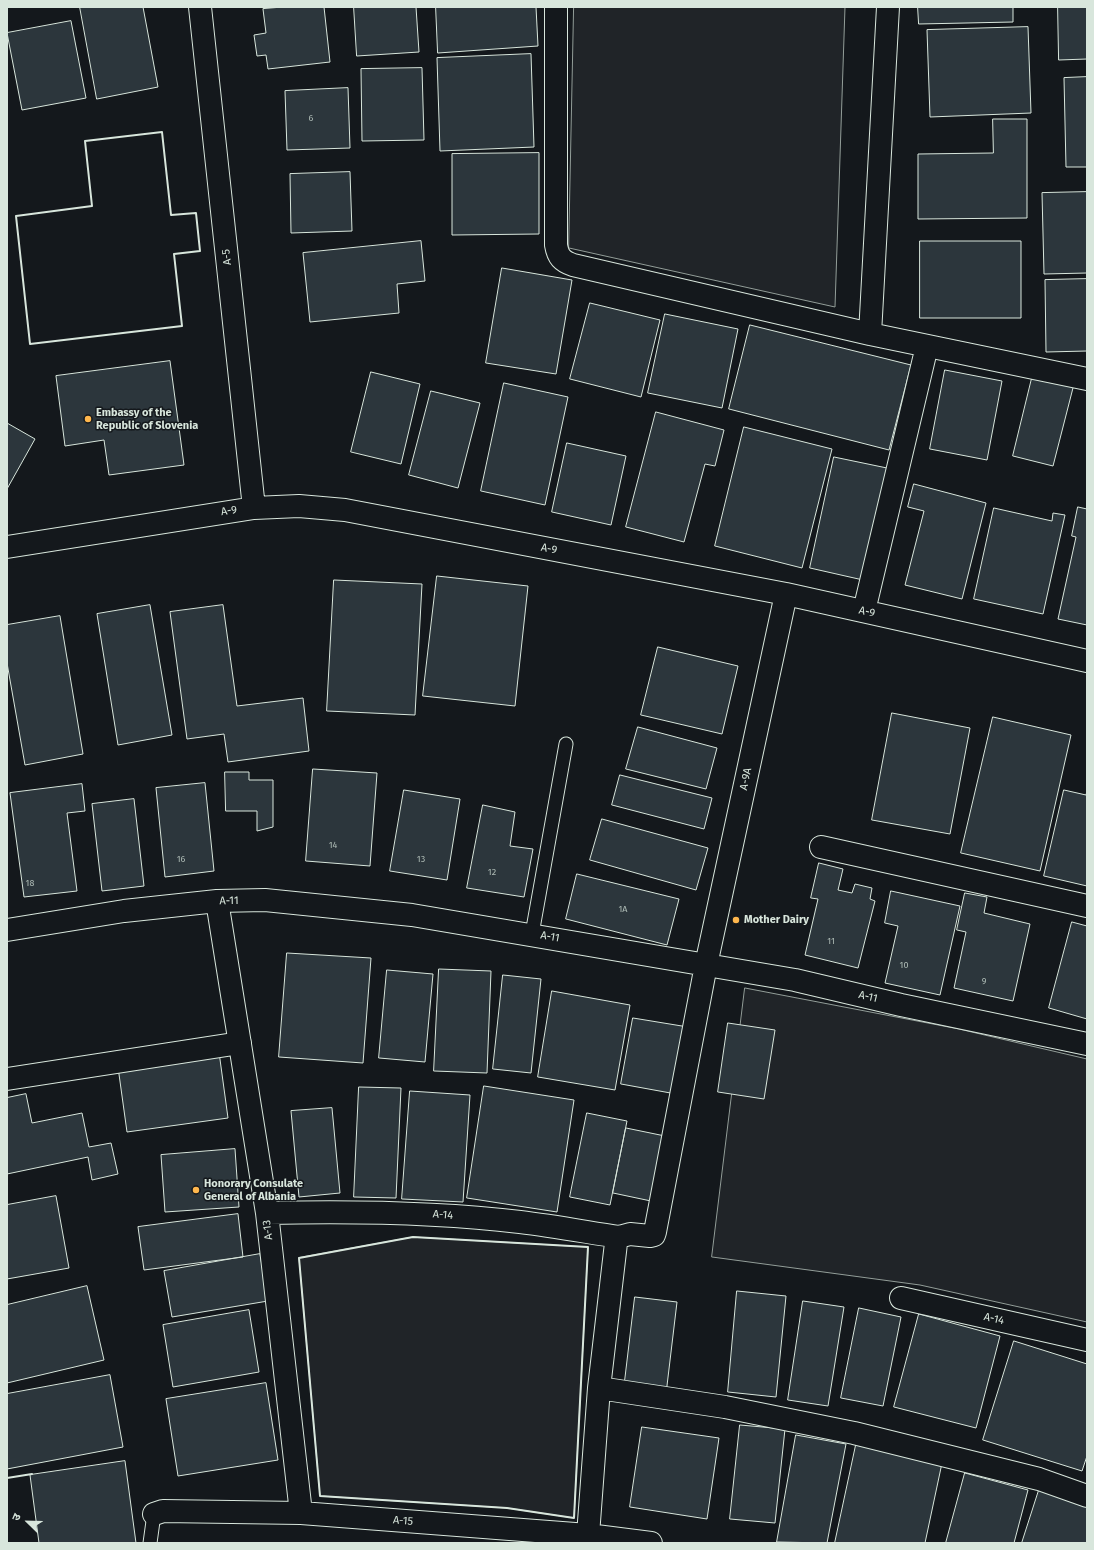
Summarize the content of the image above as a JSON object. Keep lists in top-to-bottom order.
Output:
{
  "streets": {
    "street": [
      "A-5",
      "A-9",
      "A-9A",
      "A-11",
      "A-14",
      "A-13",
      "A-15"
    ]
  },
  "crossings": [
    ["A-5", "A-9"],
    ["A-9", "A-9A"],
    ["A-9A", "A-11"],
    ["A-9A", "A-14"],
    ["A-11", "A-13"],
    ["A-14", "A-13"],
    ["A-13", "A-15"]
  ],
  "places": ["Embassy of the Republic of Slovenia", "Mother Dairy", "Honorary Consulate General of Albania"],
  "house_numbers": [
    "6",
    "14",
    "16",
    "13",
    "12",
    "18",
    "1A",
    "11",
    "10",
    "9"
  ],
  "north": "top left"
}
